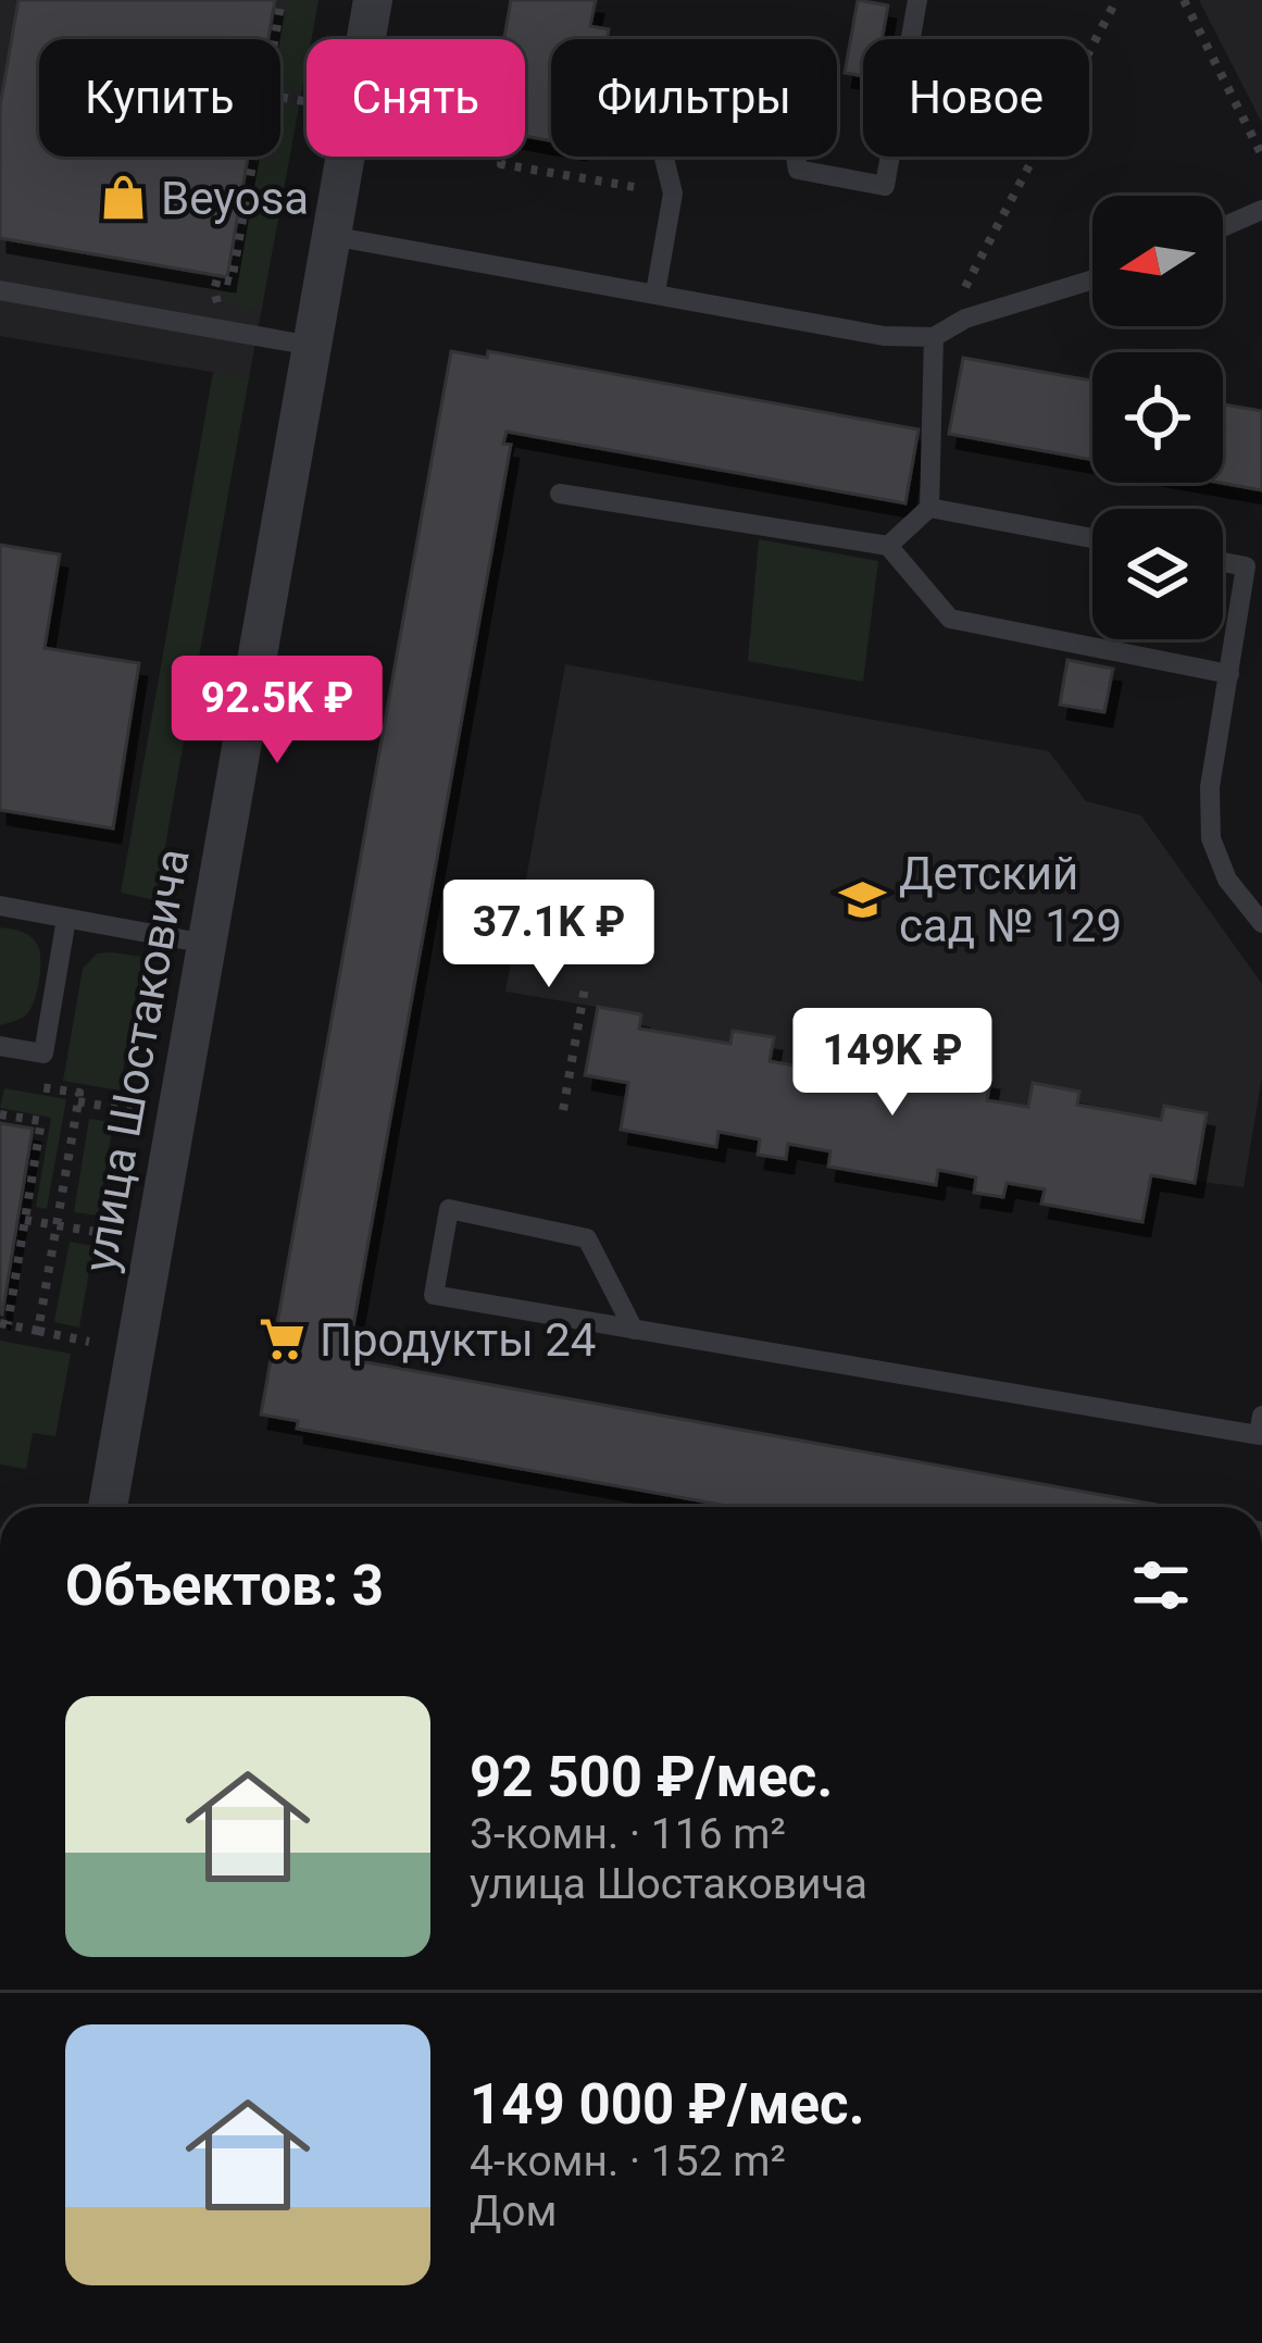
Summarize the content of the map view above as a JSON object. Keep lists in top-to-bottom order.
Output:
{
  "streets": {
    "street": ["улица Шостаковича"]
  },
  "places": {
    "shop": ["Beyosa"],
    "school or university": ["Детский сад № 129"],
    "supermarket": ["Продукты 24"]
  },
  "north": "left",
  "page": {
    "chip": [
      "Купить",
      "Снять",
      "Фильтры",
      "Новое"
    ],
    "price": ["92.5K ₽", "37.1K ₽", "149K ₽"],
    "heading": "Объектов: 3",
    "list": [
      {
        "name": "92 500 ₽/мес.",
        "note": "3-комн. · 116 m² · улица Шостаковича"
      },
      {
        "name": "149 000 ₽/мес.",
        "note": "4-комн. · 152 m² · Дом"
      }
    ]
  }
}
